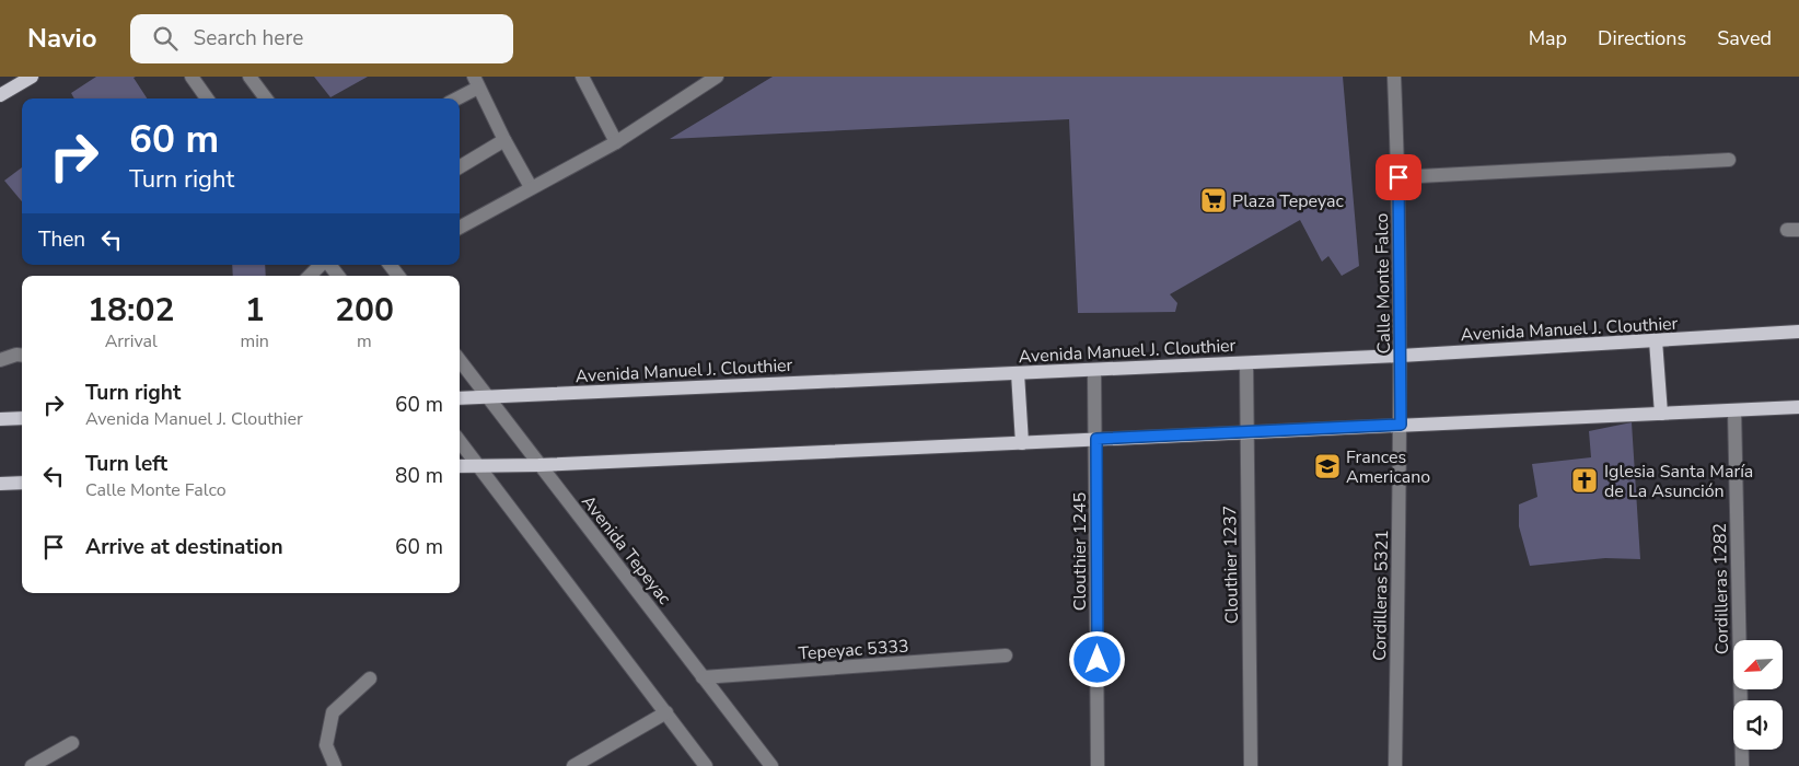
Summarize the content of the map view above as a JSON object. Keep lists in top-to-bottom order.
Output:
{
  "streets": {
    "main road": ["Avenida Manuel J. Clouthier"],
    "street": [
      "Calle Monte Falco",
      "Avenida Tepeyac",
      "Clouthier 1245",
      "Clouthier 1237",
      "Cordilleras 1282",
      "Cordilleras 5321",
      "Tepeyac 5333"
    ]
  },
  "crossings": [
    ["Calle Monte Falco", "Avenida Manuel J. Clouthier"],
    ["Calle Monte Falco", "Cordilleras 5321"],
    ["Avenida Manuel J. Clouthier", "Avenida Tepeyac"],
    ["Avenida Manuel J. Clouthier", "Clouthier 1245"],
    ["Avenida Manuel J. Clouthier", "Clouthier 1237"],
    ["Avenida Tepeyac", "Tepeyac 5333"]
  ],
  "places": {
    "supermarket": ["Plaza Tepeyac"],
    "school or university": ["Frances Americano"],
    "church": ["Iglesia Santa María de La Asunción"]
  },
  "north": "bottom left",
  "page": {
    "header": "Navio",
    "search": "Search here",
    "nav": ["Map", "Directions", "Saved"],
    "turn": ["60 m", "Turn right"],
    "then": "Then",
    "eta": [
      "18:02",
      "Arrival",
      "1",
      "min",
      "200",
      "m"
    ],
    "list": [
      {
        "name": "Turn right",
        "note": "Avenida Manuel J. Clouthier",
        "value": "60 m"
      },
      {
        "name": "Turn left",
        "note": "Calle Monte Falco",
        "value": "80 m"
      },
      {
        "name": "Arrive at destination",
        "value": "60 m"
      }
    ]
  }
}
